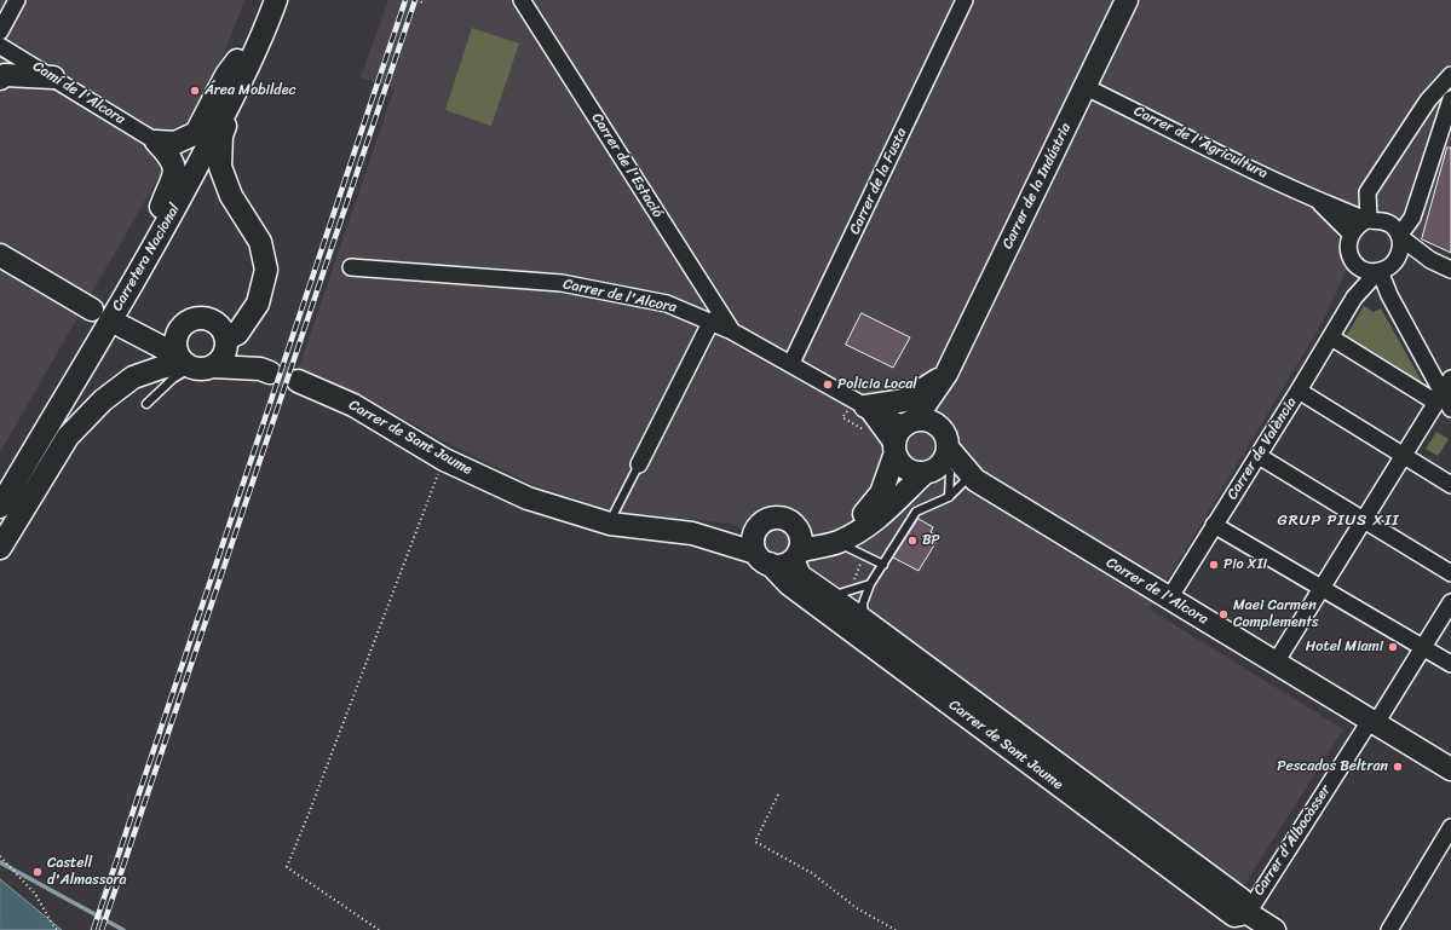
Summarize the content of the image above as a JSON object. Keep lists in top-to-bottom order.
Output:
{
  "streets": {
    "street": [
      "Camí de l'Alcora",
      "Carrer de l'Agricultura",
      "Carrer de l'Estació",
      "Carrer de la Fusta",
      "Carrer de la Indústria",
      "Carretera Nacional",
      "Carrer de l'Alcora",
      "Carrer de Sant Jaume",
      "Carrer de València",
      "Carrer d'Albocàsser"
    ]
  },
  "crossings": [
    ["Carrer de l'Agricultura", "Carrer de la Indústria"],
    ["Carrer de l'Agricultura", "Carrer de València"],
    ["Carrer de l'Estació", "Carrer de l'Alcora"],
    ["Carrer de la Fusta", "Carrer de l'Alcora"],
    ["Carrer de la Indústria", "Carrer de l'Alcora"],
    ["Carrer de l'Alcora", "Carrer de València"],
    ["Carrer de l'Alcora", "Carrer d'Albocàsser"],
    ["Carrer de Sant Jaume", "Carrer d'Albocàsser"]
  ],
  "districts": ["GRUP PIUS XII"],
  "places": [
    "Área Mobildec",
    "Policia Local",
    "BP",
    "Pio XII",
    "Maei Carmen Complements",
    "Hotel Miami",
    "Pescados Beltran",
    "Castell d'Almassora"
  ]
}
